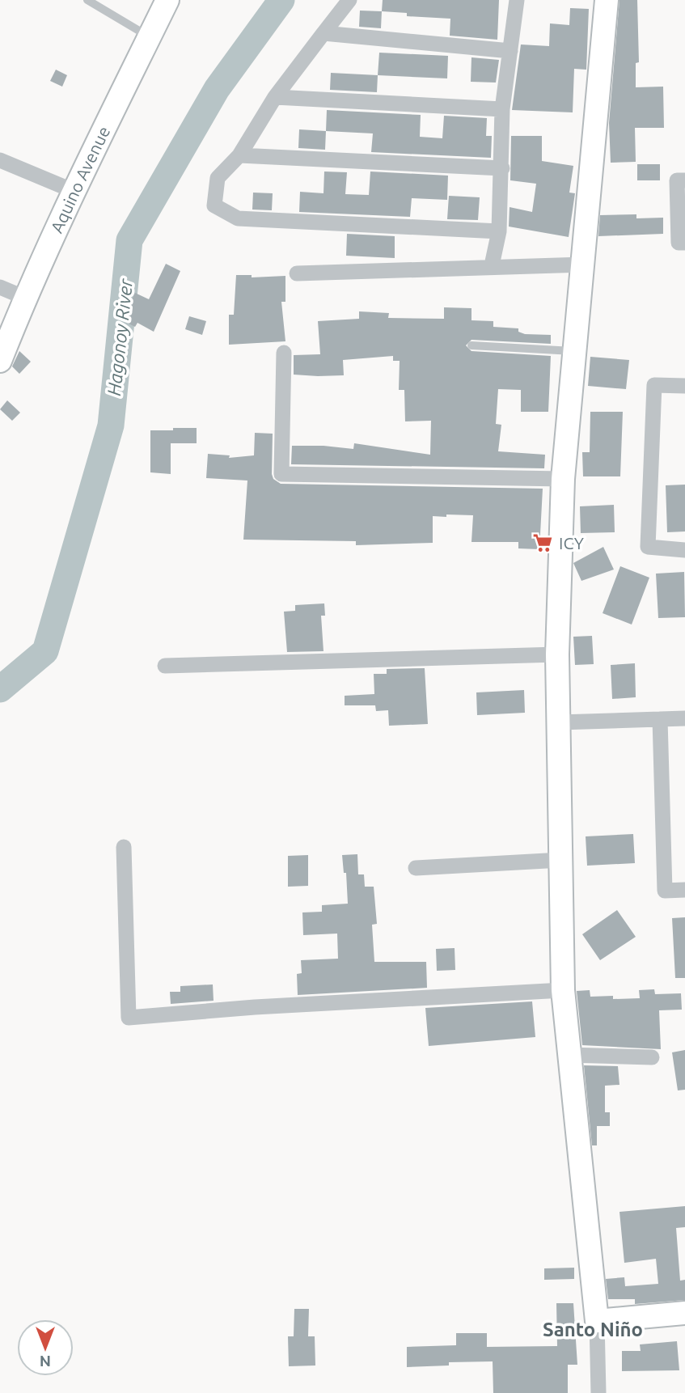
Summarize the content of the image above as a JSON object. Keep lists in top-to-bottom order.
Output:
{
  "streets": {
    "street": ["Aquino Avenue"]
  },
  "districts": ["Santo Niño"],
  "water": ["Hagonoy River"],
  "places": {
    "supermarket": ["ICY"]
  },
  "north": "bottom"
}
